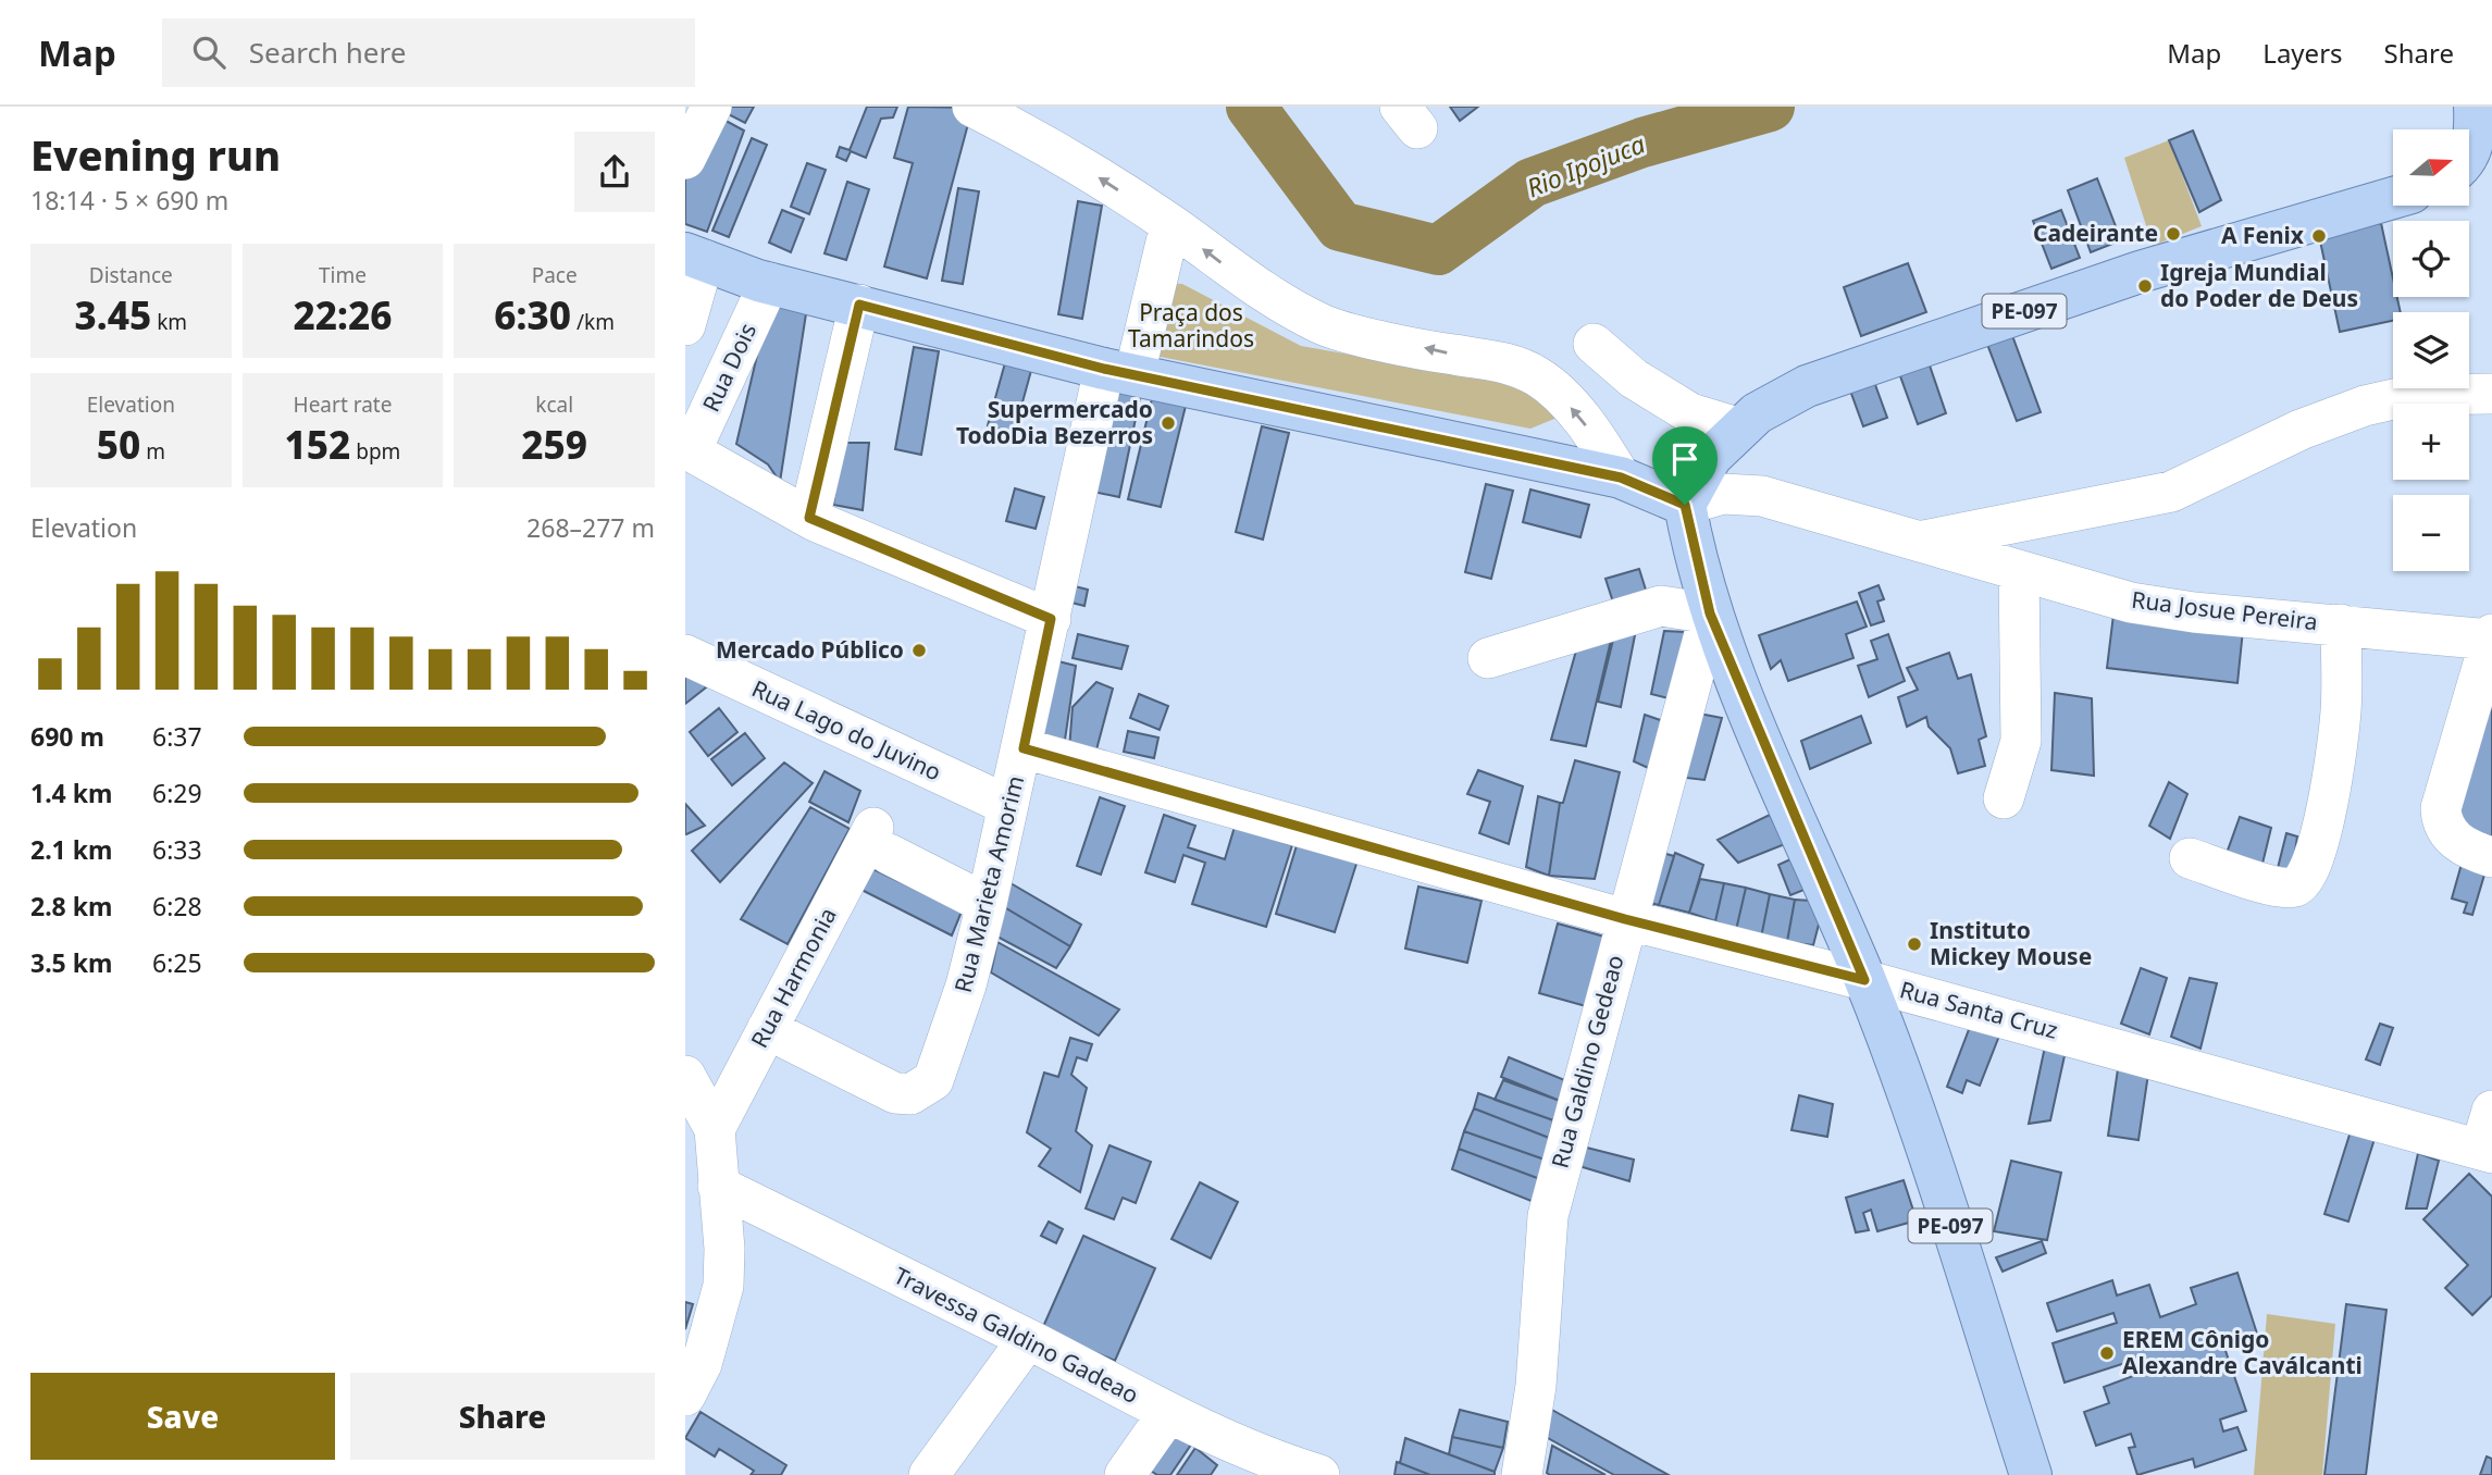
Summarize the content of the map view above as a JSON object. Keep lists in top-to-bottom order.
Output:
{
  "streets": {
    "main road": ["PE-097"],
    "street": [
      "Rua Dois",
      "Rua Josue Pereira",
      "Rua Lago do Juvino",
      "Rua Marieta Amorim",
      "Rua Harmonia",
      "Rua Santa Cruz",
      "Rua Galdino Gedeao",
      "Travessa Galdino Gadeao"
    ]
  },
  "crossings": [
    ["PE-097", "Rua Josue Pereira"],
    ["PE-097", "Rua Santa Cruz"],
    ["PE-097", "Rua Galdino Gedeao"],
    ["Rua Lago do Juvino", "Rua Marieta Amorim"],
    ["Rua Marieta Amorim", "Rua Harmonia"],
    ["Rua Marieta Amorim", "Rua Santa Cruz"],
    ["Rua Santa Cruz", "Rua Galdino Gedeao"]
  ],
  "water": ["Rio Ipojuca"],
  "parks": ["Praça dos Tamarindos"],
  "places": [
    "Cadeirante",
    "A Fenix",
    "Igreja Mundial do Poder de Deus",
    "Supermercado TodoDia Bezerros",
    "Mercado Público",
    "Instituto Mickey Mouse",
    "EREM Cônigo Alexandre Caválcanti"
  ],
  "north": "right",
  "page": {
    "header": "Map",
    "search": "Search here",
    "nav": ["Map", "Layers", "Share"],
    "heading": ["Evening run", "18:14 · 5 × 690 m"],
    "map_buttons": ["+", "−"],
    "stats": [
      ["Distance", "3.45 km"],
      ["Time", "22:26"],
      ["Pace", "6:30 /km"],
      ["Elevation", "50 m"],
      ["Heart rate", "152 bpm"],
      ["kcal", "259"]
    ],
    "chart": ["Elevation", "268–277 m"],
    "list": [
      {
        "name": "690 m",
        "note": "6:37"
      },
      {
        "name": "1.4 km",
        "note": "6:29"
      },
      {
        "name": "2.1 km",
        "note": "6:33"
      },
      {
        "name": "2.8 km",
        "note": "6:28"
      },
      {
        "name": "3.5 km",
        "note": "6:25"
      }
    ],
    "buttons": ["Save", "Share"]
  }
}
